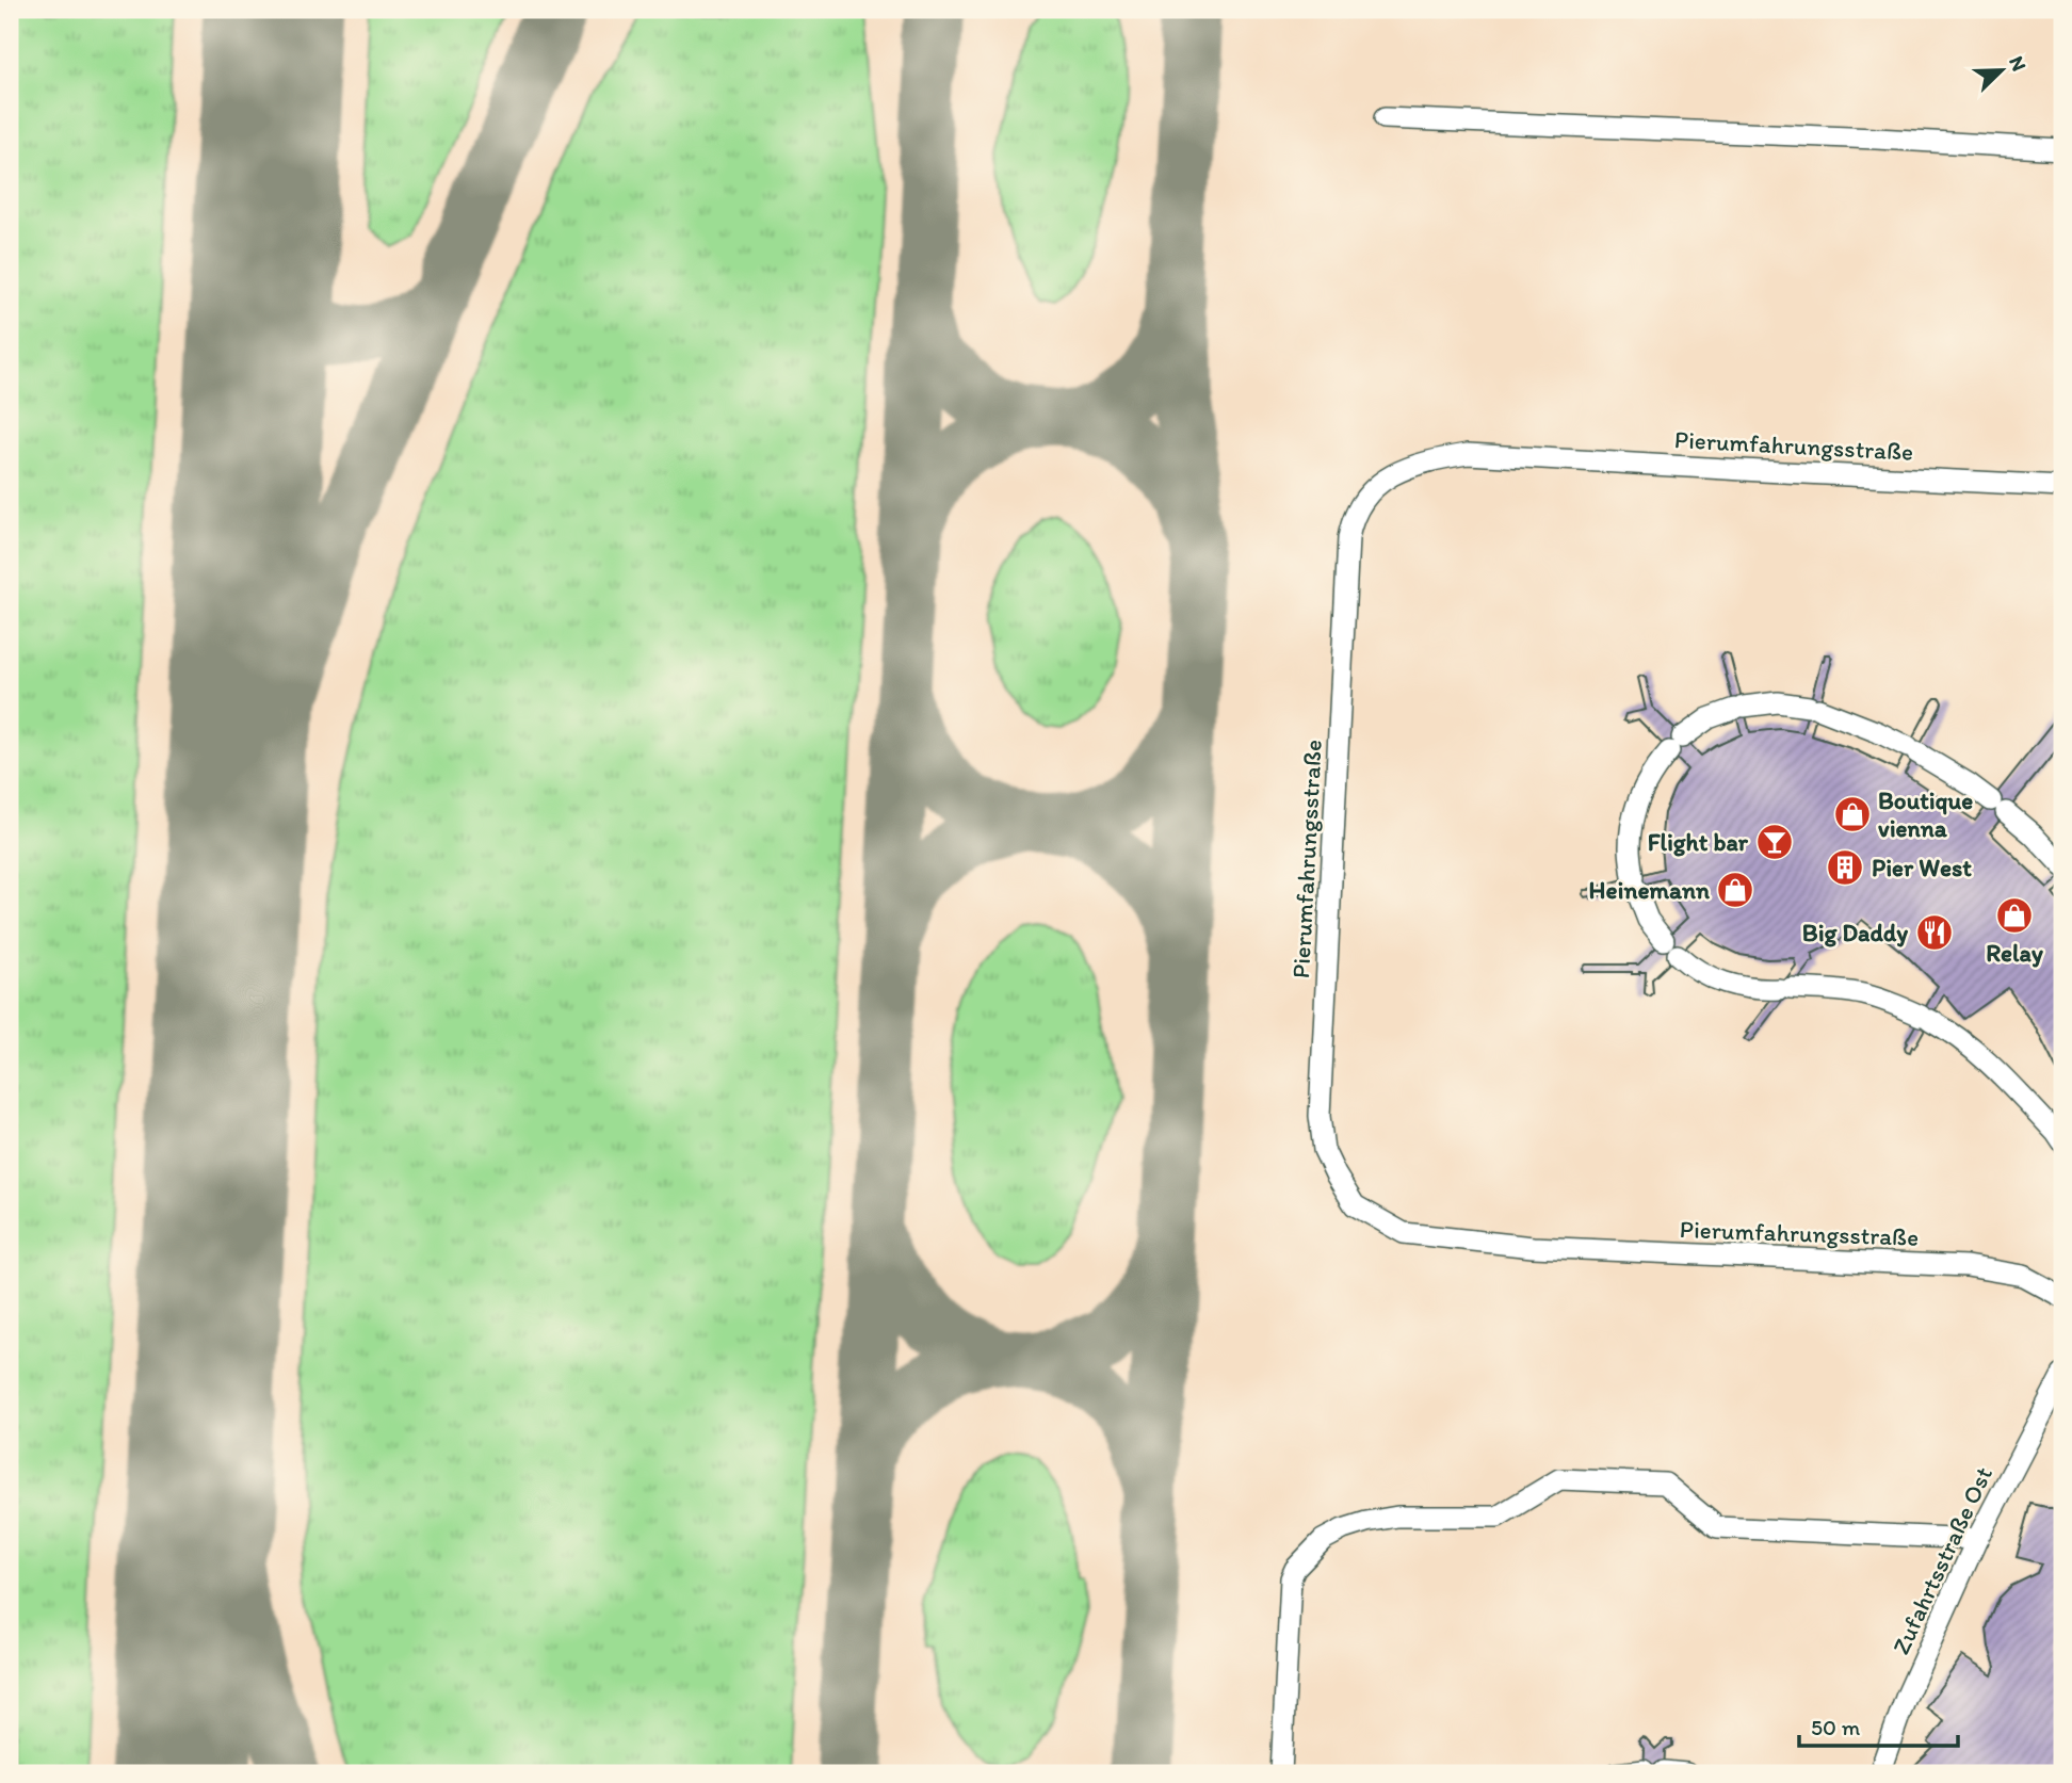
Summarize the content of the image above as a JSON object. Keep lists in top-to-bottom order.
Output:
{
  "streets": {
    "lane": ["Pierumfahrungsstraße", "Zufahrtsstraße Ost"]
  },
  "places": {
    "shop": ["Boutique vienna", "Heinemann", "Relay"],
    "bar": ["Flight bar"],
    "building": ["Pier West"],
    "restaurant": ["Big Daddy"]
  },
  "scale_bar": "50 m",
  "north": "top right"
}
